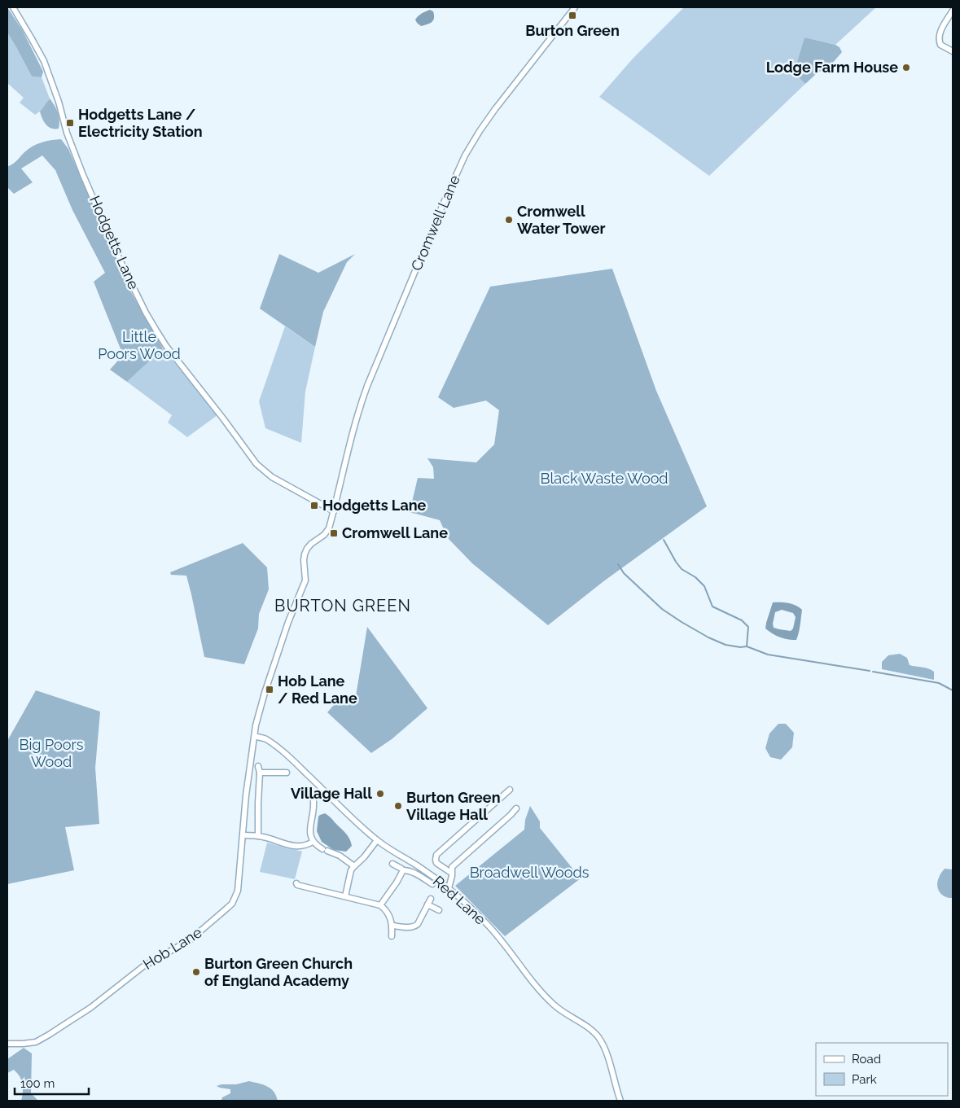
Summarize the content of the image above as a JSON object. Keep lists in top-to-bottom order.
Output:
{
  "streets": {
    "street": [
      "Cromwell Lane",
      "Hodgetts Lane",
      "Red Lane",
      "Hob Lane"
    ]
  },
  "crossings": [
    ["Cromwell Lane", "Hodgetts Lane"],
    ["Cromwell Lane", "Red Lane"],
    ["Cromwell Lane", "Hob Lane"],
    ["Red Lane", "Hob Lane"]
  ],
  "districts": ["BURTON GREEN"],
  "parks": [
    "Little Poors Wood",
    "Black Waste Wood",
    "Big Poors Wood",
    "Broadwell Woods"
  ],
  "places": {
    "transit": [
      "Burton Green",
      "Hodgetts Lane / Electricity Station",
      "Hodgetts Lane",
      "Cromwell Lane",
      "Hob Lane / Red Lane"
    ],
    "other": [
      "Lodge Farm House",
      "Cromwell Water Tower",
      "Village Hall",
      "Burton Green Village Hall",
      "Burton Green Church of England Academy"
    ]
  },
  "legend": ["Road", "Park"],
  "scale_bar": "100 m"
}
